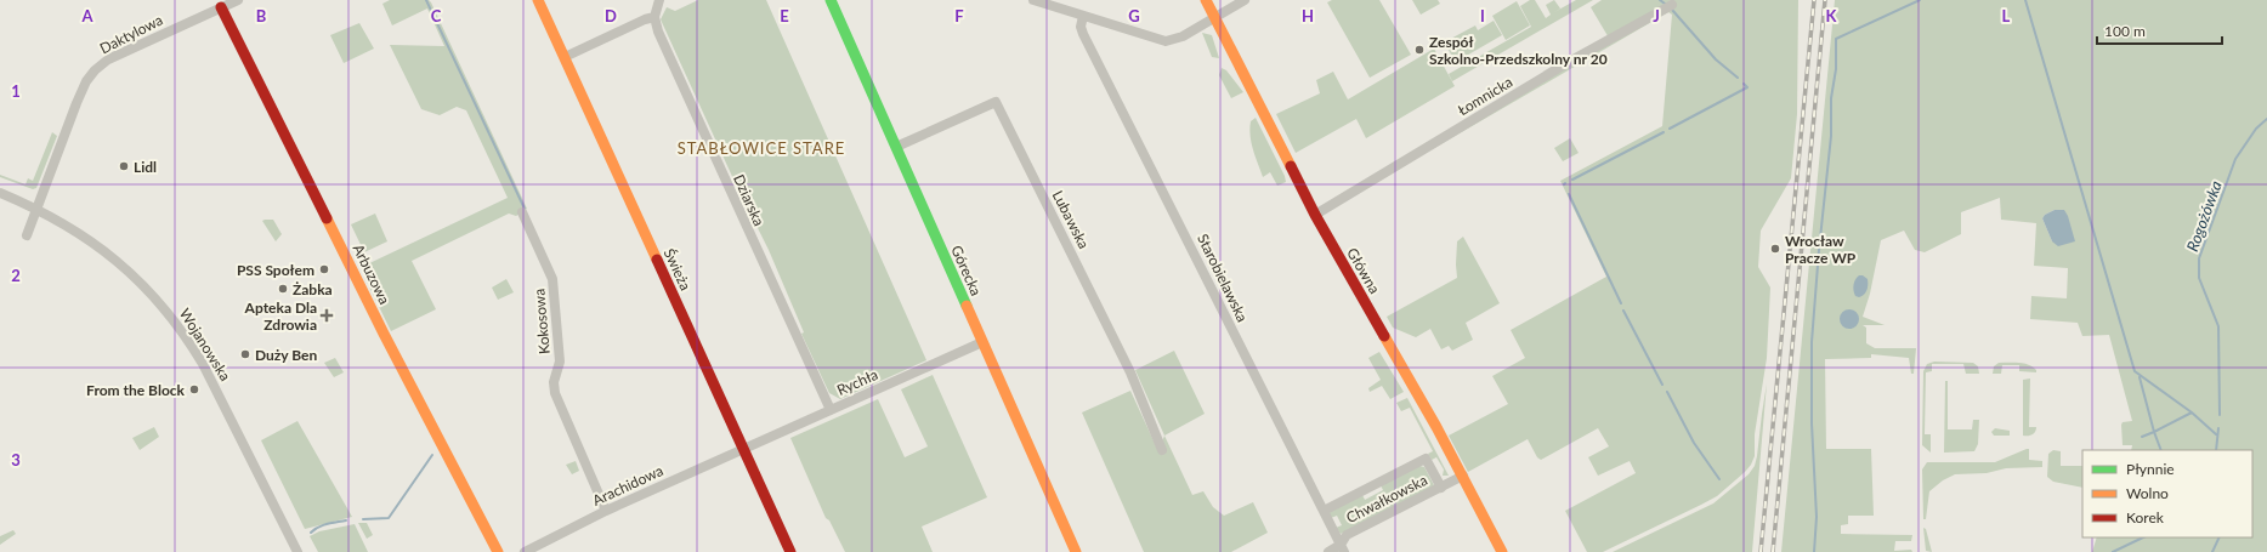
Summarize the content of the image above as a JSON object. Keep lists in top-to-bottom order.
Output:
{
  "streets": {
    "street": [
      "Daktylowa",
      "Łomnicka",
      "Dziarska",
      "Lubawska",
      "Świeża",
      "Górecka",
      "Główna",
      "Arbuzowa",
      "Starobielawska",
      "Kokosowa",
      "Wojanowska",
      "Rychła",
      "Arachidowa",
      "Chwałkowska"
    ]
  },
  "crossings": [
    ["Daktylowa", "Arbuzowa"],
    ["Daktylowa", "Wojanowska"],
    ["Łomnicka", "Główna"],
    ["Dziarska", "Rychła"],
    ["Lubawska", "Górecka"],
    ["Świeża", "Rychła"],
    ["Świeża", "Arachidowa"],
    ["Górecka", "Rychła"],
    ["Główna", "Chwałkowska"],
    ["Starobielawska", "Chwałkowska"],
    ["Kokosowa", "Arachidowa"],
    ["Rychła", "Arachidowa"]
  ],
  "districts": ["STABŁOWICE STARE"],
  "water": ["Rogożówka"],
  "places": {
    "other": [
      "Zespół Szkolno-Przedszkolny nr 20",
      "Lidl",
      "Wrocław Pracze WP",
      "PSS Społem",
      "Żabka",
      "Duży Ben",
      "From the Block"
    ],
    "health": ["Apteka Dla Zdrowia"]
  },
  "legend": ["Płynnie", "Wolno", "Korek"],
  "scale_bar": "100 m",
  "grid": {
    "columns": [
      "A",
      "B",
      "C",
      "D",
      "E",
      "F",
      "G",
      "H",
      "I",
      "J",
      "K",
      "L"
    ],
    "rows": ["1", "2", "3"]
  }
}
